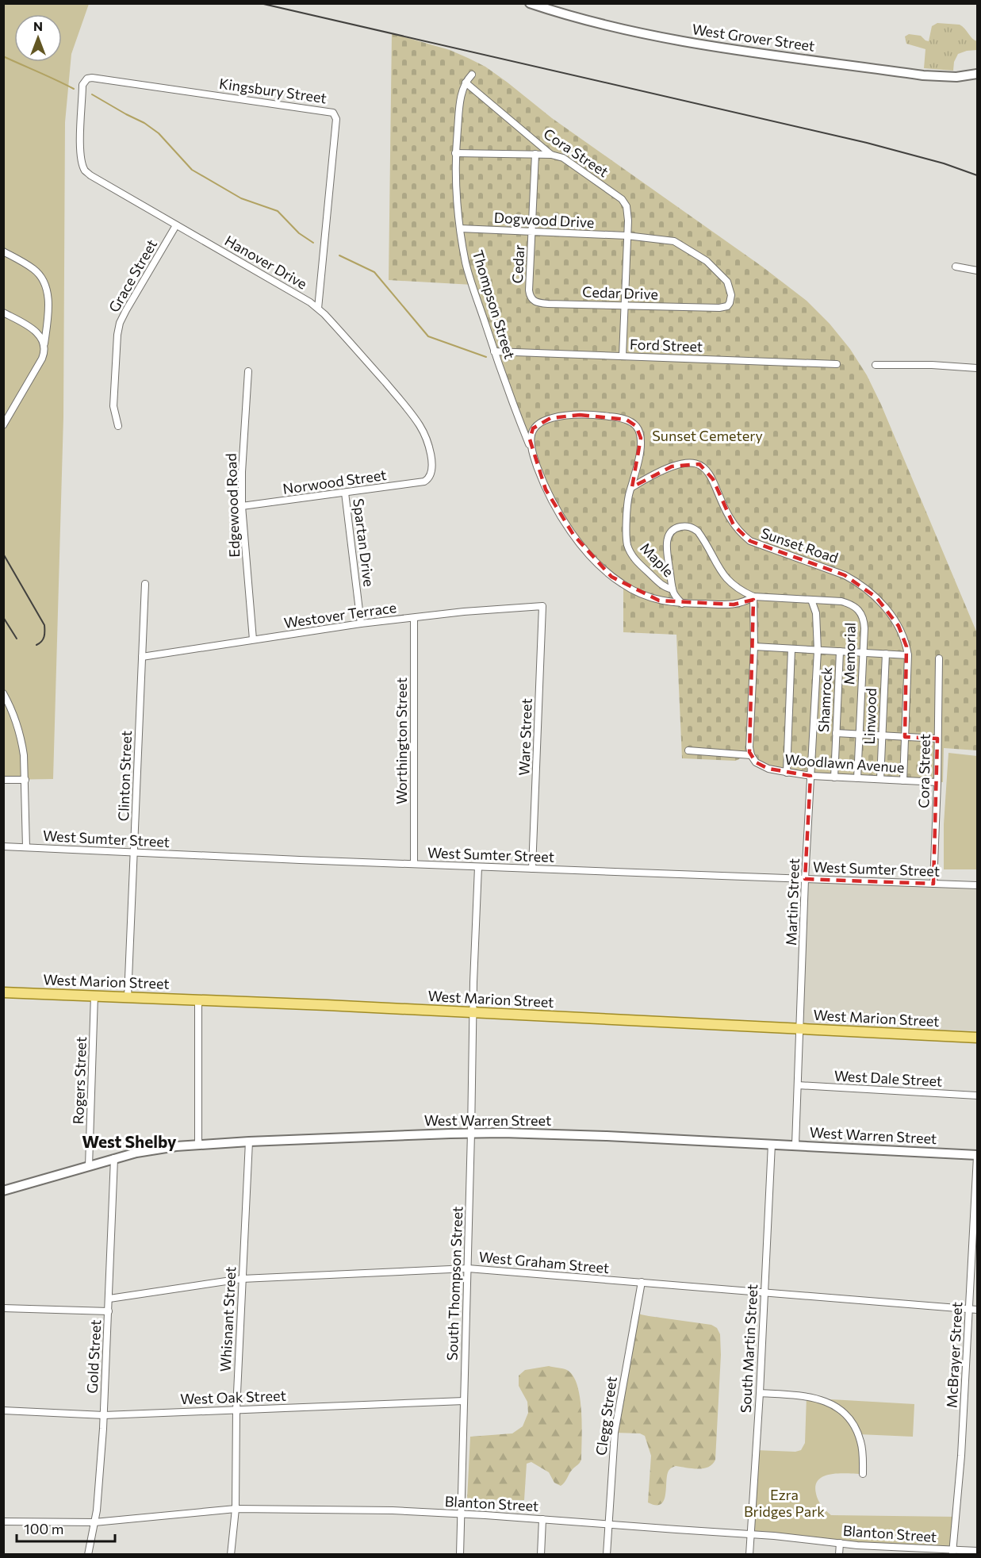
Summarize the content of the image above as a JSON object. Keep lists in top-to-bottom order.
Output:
{
  "streets": {
    "main road": ["West Grover Street", "West Marion Street", "West Warren Street"],
    "street": [
      "Kingsbury Street",
      "Cora Street",
      "Dogwood Drive",
      "Hanover Drive",
      "Cedar",
      "Grace Street",
      "Cedar Drive",
      "Thompson Street",
      "Ford Street",
      "Norwood Street",
      "Edgewood Road",
      "Spartan Drive",
      "Sunset Road",
      "Maple",
      "Westover Terrace",
      "Memorial",
      "Shamrock",
      "Linwood",
      "Ware Street",
      "Worthington Street",
      "Woodlawn Avenue",
      "Clinton Street",
      "West Sumter Street",
      "Martin Street",
      "West Dale Street",
      "Rogers Street",
      "West Graham Street",
      "South Thompson Street",
      "Whisnant Street",
      "South Martin Street",
      "McBrayer Street",
      "Gold Street",
      "West Oak Street",
      "Clegg Street",
      "Blanton Street"
    ]
  },
  "crossings": [
    ["Kingsbury Street", "Hanover Drive"],
    ["Cora Street", "Dogwood Drive"],
    ["Cora Street", "Cedar Drive"],
    ["Cora Street", "Thompson Street"],
    ["Cora Street", "Ford Street"],
    ["Cora Street", "Woodlawn Avenue"],
    ["Cora Street", "West Sumter Street"],
    ["Dogwood Drive", "Cedar"],
    ["Dogwood Drive", "Cedar Drive"],
    ["Dogwood Drive", "Thompson Street"],
    ["Hanover Drive", "Grace Street"],
    ["Hanover Drive", "Norwood Street"],
    ["Cedar", "Cedar Drive"],
    ["Thompson Street", "Ford Street"],
    ["Thompson Street", "Sunset Road"],
    ["Thompson Street", "Maple"],
    ["Thompson Street", "Memorial"],
    ["Norwood Street", "Edgewood Road"],
    ["Norwood Street", "Spartan Drive"],
    ["Edgewood Road", "Westover Terrace"],
    ["Spartan Drive", "Westover Terrace"],
    ["Sunset Road", "Maple"],
    ["Westover Terrace", "Ware Street"],
    ["Westover Terrace", "Worthington Street"],
    ["Westover Terrace", "Clinton Street"],
    ["Memorial", "Woodlawn Avenue"],
    ["Memorial", "Martin Street"],
    ["Shamrock", "Woodlawn Avenue"],
    ["Linwood", "Woodlawn Avenue"],
    ["Ware Street", "West Sumter Street"],
    ["Worthington Street", "West Sumter Street"],
    ["Woodlawn Avenue", "Martin Street"],
    ["Clinton Street", "West Sumter Street"],
    ["Clinton Street", "West Marion Street"],
    ["West Sumter Street", "Martin Street"],
    ["West Sumter Street", "South Thompson Street"],
    ["Martin Street", "West Marion Street"],
    ["West Marion Street", "Rogers Street"],
    ["West Marion Street", "South Thompson Street"],
    ["Rogers Street", "West Warren Street"],
    ["West Warren Street", "South Thompson Street"],
    ["West Warren Street", "Whisnant Street"],
    ["West Warren Street", "South Martin Street"],
    ["West Warren Street", "McBrayer Street"],
    ["West Warren Street", "Gold Street"],
    ["West Graham Street", "South Thompson Street"],
    ["West Graham Street", "Whisnant Street"],
    ["West Graham Street", "South Martin Street"],
    ["West Graham Street", "McBrayer Street"],
    ["West Graham Street", "Gold Street"],
    ["West Graham Street", "Clegg Street"],
    ["South Thompson Street", "West Oak Street"],
    ["South Thompson Street", "Blanton Street"],
    ["Whisnant Street", "West Oak Street"],
    ["Whisnant Street", "Blanton Street"],
    ["South Martin Street", "Blanton Street"],
    ["McBrayer Street", "Blanton Street"],
    ["Gold Street", "West Oak Street"],
    ["Gold Street", "Blanton Street"],
    ["Clegg Street", "Blanton Street"]
  ],
  "districts": ["West Shelby"],
  "parks": ["Sunset Cemetery", "Ezra Bridges Park"],
  "scale_bar": "100 m",
  "north": "top"
}
